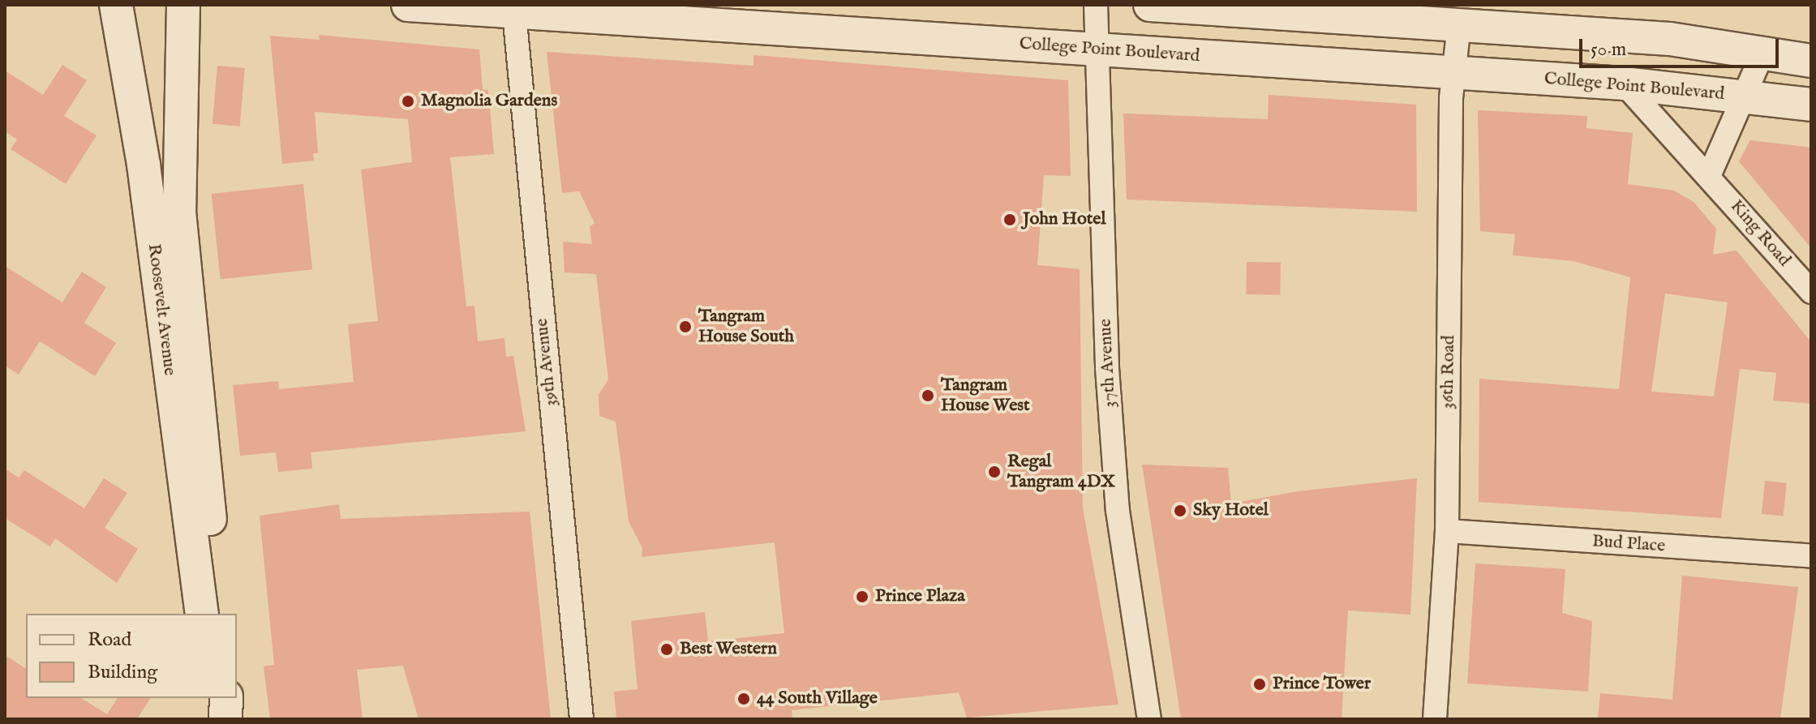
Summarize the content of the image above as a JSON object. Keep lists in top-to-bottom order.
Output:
{
  "streets": {
    "main road": ["College Point Boulevard", "Roosevelt Avenue"],
    "street": [
      "King Road",
      "39th Avenue",
      "37th Avenue",
      "36th Road",
      "Bud Place"
    ]
  },
  "crossings": [
    ["College Point Boulevard", "King Road"],
    ["College Point Boulevard", "39th Avenue"],
    ["College Point Boulevard", "37th Avenue"],
    ["College Point Boulevard", "36th Road"],
    ["36th Road", "Bud Place"]
  ],
  "places": [
    "Magnolia Gardens",
    "John Hotel",
    "Tangram House South",
    "Tangram House West",
    "Regal Tangram 4DX",
    "Sky Hotel",
    "Prince Plaza",
    "Best Western",
    "Prince Tower",
    "44 South Village"
  ],
  "legend": ["Road", "Building"],
  "scale_bar": "50 m"
}
